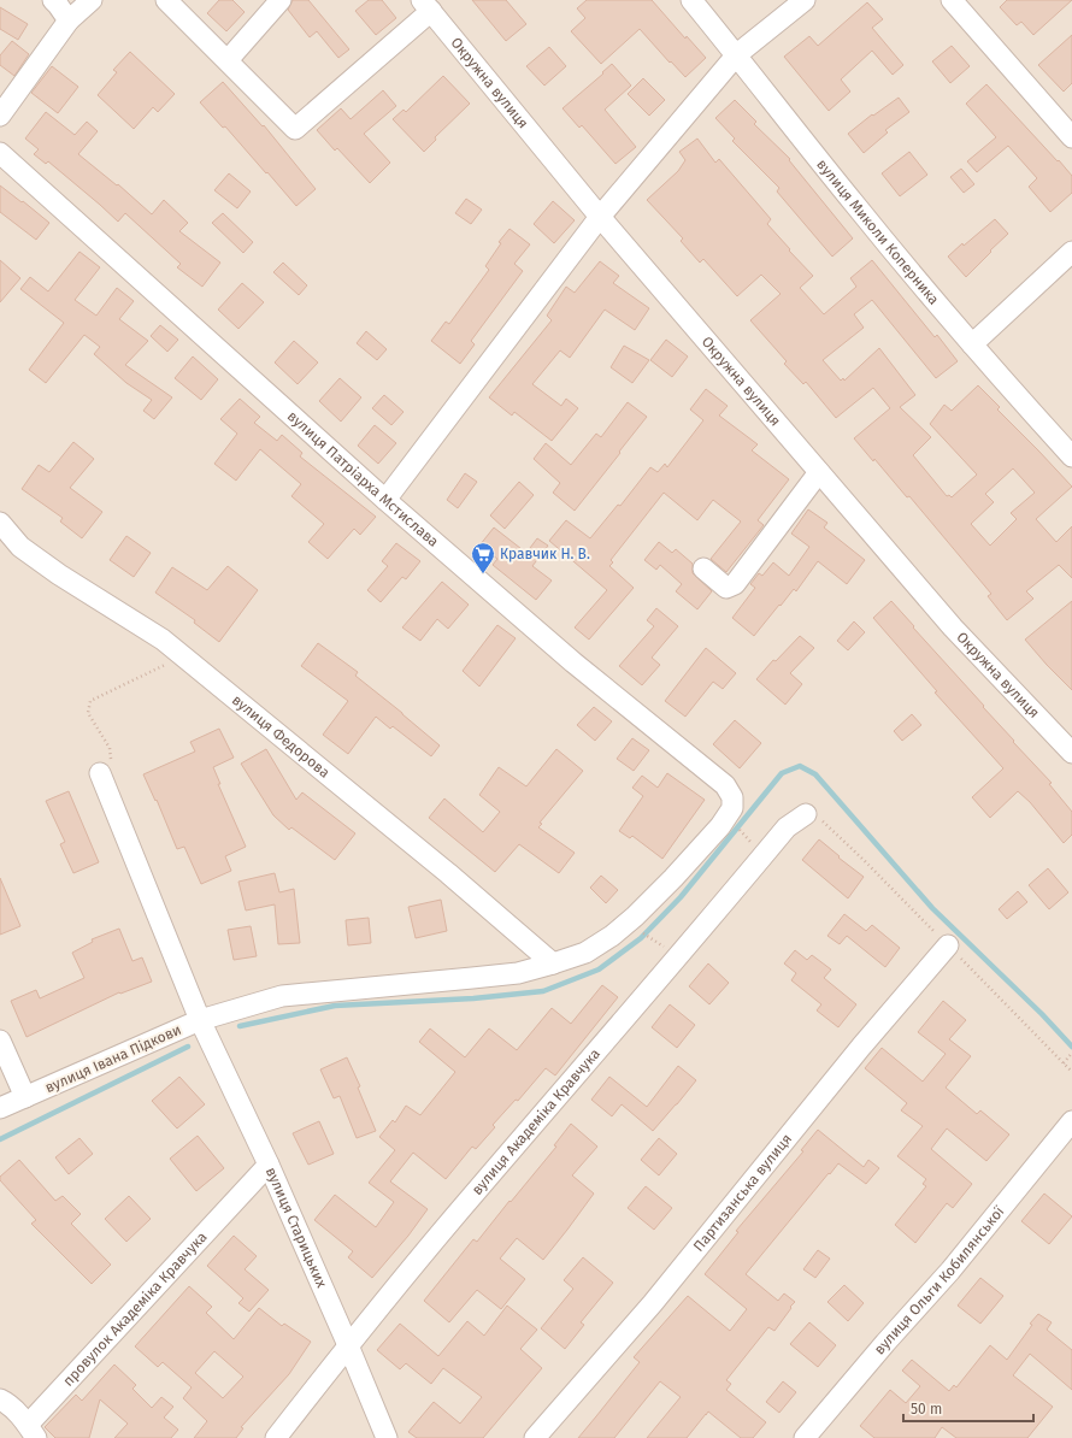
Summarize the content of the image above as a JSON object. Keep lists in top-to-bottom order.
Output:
{
  "streets": {
    "street": [
      "Окружна вулиця",
      "вулиця Миколи Коперника",
      "вулиця Патріарха Мстислава",
      "вулиця Федорова",
      "вулиця Івана Підкови",
      "вулиця Академіка Кравчука",
      "Партизанська вулиця",
      "вулиця Старицьких",
      "вулиця Ольги Кобилянської",
      "провулок Академіка Кравчука"
    ]
  },
  "crossings": [
    ["вулиця Патріарха Мстислава", "вулиця Івана Підкови"],
    ["вулиця Федорова", "вулиця Івана Підкови"],
    ["вулиця Івана Підкови", "вулиця Старицьких"],
    ["вулиця Академіка Кравчука", "вулиця Старицьких"],
    ["вулиця Старицьких", "провулок Академіка Кравчука"]
  ],
  "places": {
    "supermarket": ["Кравчик Н. В."]
  },
  "scale_bar": "50 m"
}
